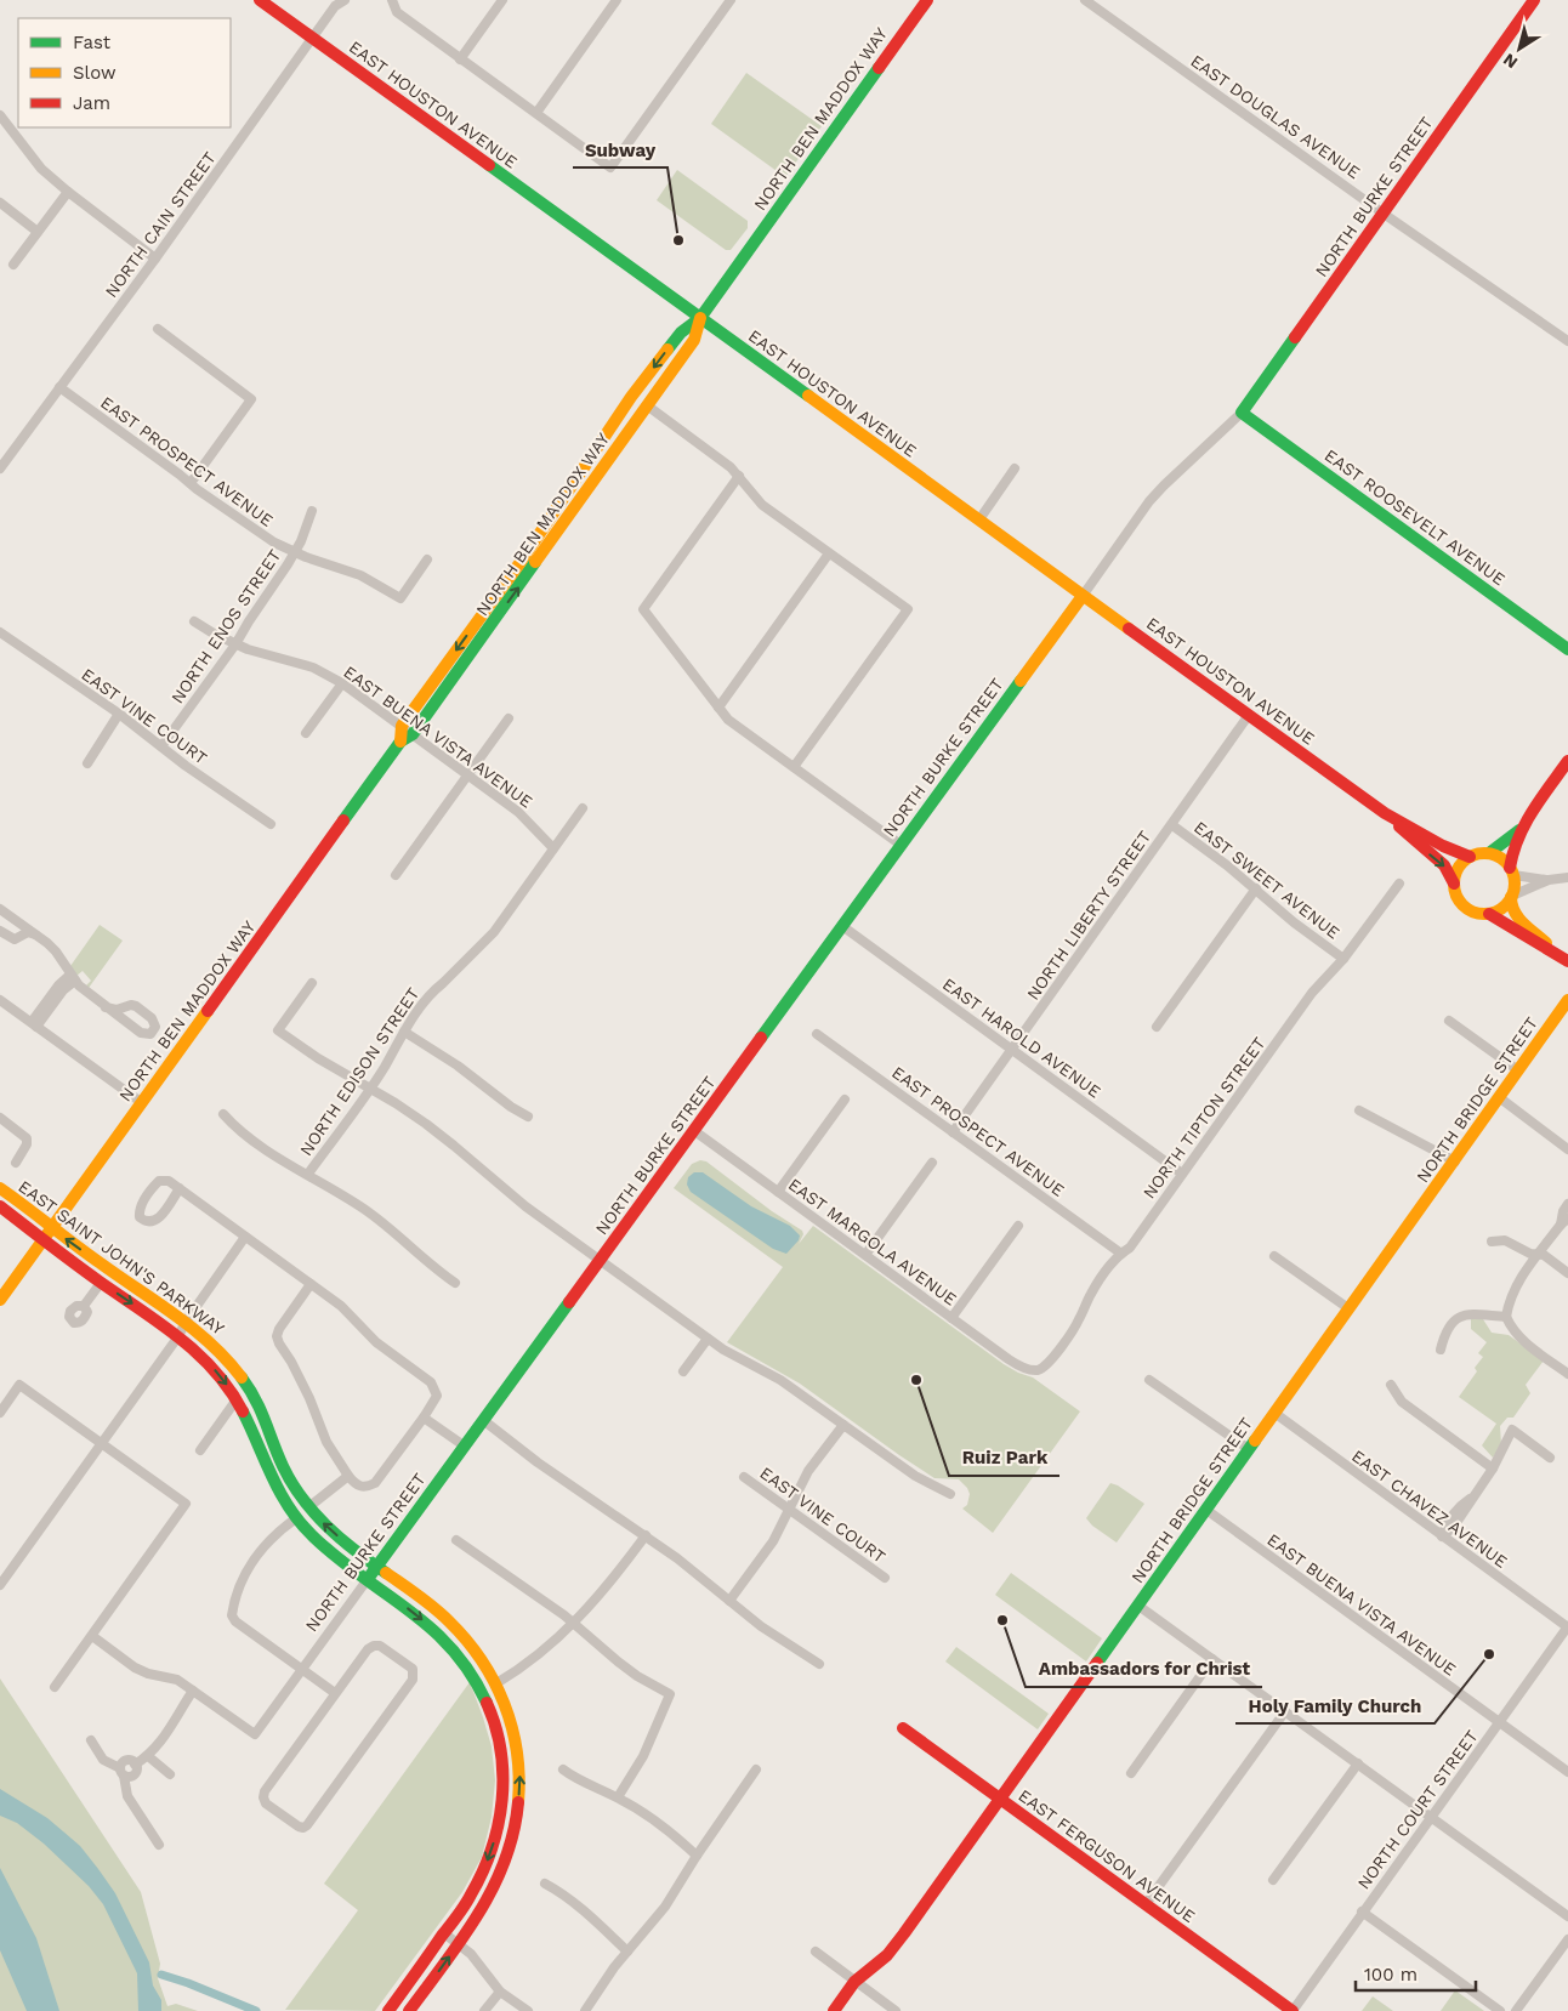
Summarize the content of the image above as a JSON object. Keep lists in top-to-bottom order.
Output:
{
  "streets": {
    "main road": [
      "EAST HOUSTON AVENUE",
      "NORTH BEN MADDOX WAY",
      "NORTH BURKE STREET",
      "EAST ROOSEVELT AVENUE",
      "NORTH BRIDGE STREET",
      "EAST SAINT JOHN'S PARKWAY",
      "EAST FERGUSON AVENUE"
    ],
    "street": [
      "EAST DOUGLAS AVENUE",
      "NORTH CAIN STREET",
      "EAST PROSPECT AVENUE",
      "NORTH ENOS STREET",
      "EAST VINE COURT",
      "EAST BUENA VISTA AVENUE",
      "EAST SWEET AVENUE",
      "NORTH LIBERTY STREET",
      "EAST HAROLD AVENUE",
      "NORTH EDISON STREET",
      "NORTH TIPTON STREET",
      "EAST MARGOLA AVENUE",
      "EAST CHAVEZ AVENUE",
      "NORTH COURT STREET"
    ]
  },
  "crossings": [
    ["EAST HOUSTON AVENUE", "NORTH BEN MADDOX WAY"],
    ["EAST HOUSTON AVENUE", "NORTH BURKE STREET"],
    ["EAST HOUSTON AVENUE", "NORTH CAIN STREET"],
    ["EAST HOUSTON AVENUE", "NORTH LIBERTY STREET"],
    ["EAST DOUGLAS AVENUE", "NORTH BURKE STREET"],
    ["NORTH BEN MADDOX WAY", "EAST BUENA VISTA AVENUE"],
    ["NORTH BEN MADDOX WAY", "EAST SAINT JOHN'S PARKWAY"],
    ["NORTH BURKE STREET", "EAST ROOSEVELT AVENUE"],
    ["NORTH BURKE STREET", "EAST HAROLD AVENUE"],
    ["NORTH BURKE STREET", "EAST MARGOLA AVENUE"],
    ["NORTH BURKE STREET", "EAST SAINT JOHN'S PARKWAY"],
    ["NORTH CAIN STREET", "EAST PROSPECT AVENUE"],
    ["EAST PROSPECT AVENUE", "NORTH ENOS STREET"],
    ["EAST PROSPECT AVENUE", "NORTH LIBERTY STREET"],
    ["EAST PROSPECT AVENUE", "NORTH TIPTON STREET"],
    ["NORTH ENOS STREET", "EAST VINE COURT"],
    ["NORTH ENOS STREET", "EAST BUENA VISTA AVENUE"],
    ["EAST BUENA VISTA AVENUE", "NORTH EDISON STREET"],
    ["EAST BUENA VISTA AVENUE", "NORTH BRIDGE STREET"],
    ["EAST BUENA VISTA AVENUE", "NORTH COURT STREET"],
    ["EAST SWEET AVENUE", "NORTH LIBERTY STREET"],
    ["EAST SWEET AVENUE", "NORTH TIPTON STREET"],
    ["NORTH LIBERTY STREET", "EAST HAROLD AVENUE"],
    ["EAST HAROLD AVENUE", "NORTH TIPTON STREET"],
    ["NORTH BRIDGE STREET", "EAST CHAVEZ AVENUE"],
    ["NORTH BRIDGE STREET", "EAST FERGUSON AVENUE"],
    ["NORTH TIPTON STREET", "EAST MARGOLA AVENUE"],
    ["EAST CHAVEZ AVENUE", "NORTH COURT STREET"],
    ["NORTH COURT STREET", "EAST FERGUSON AVENUE"]
  ],
  "places": [
    "Subway",
    "Ruiz Park",
    "Ambassadors for Christ",
    "Holy Family Church"
  ],
  "legend": ["Fast", "Slow", "Jam"],
  "scale_bar": "100 m",
  "north": "bottom left"
}
